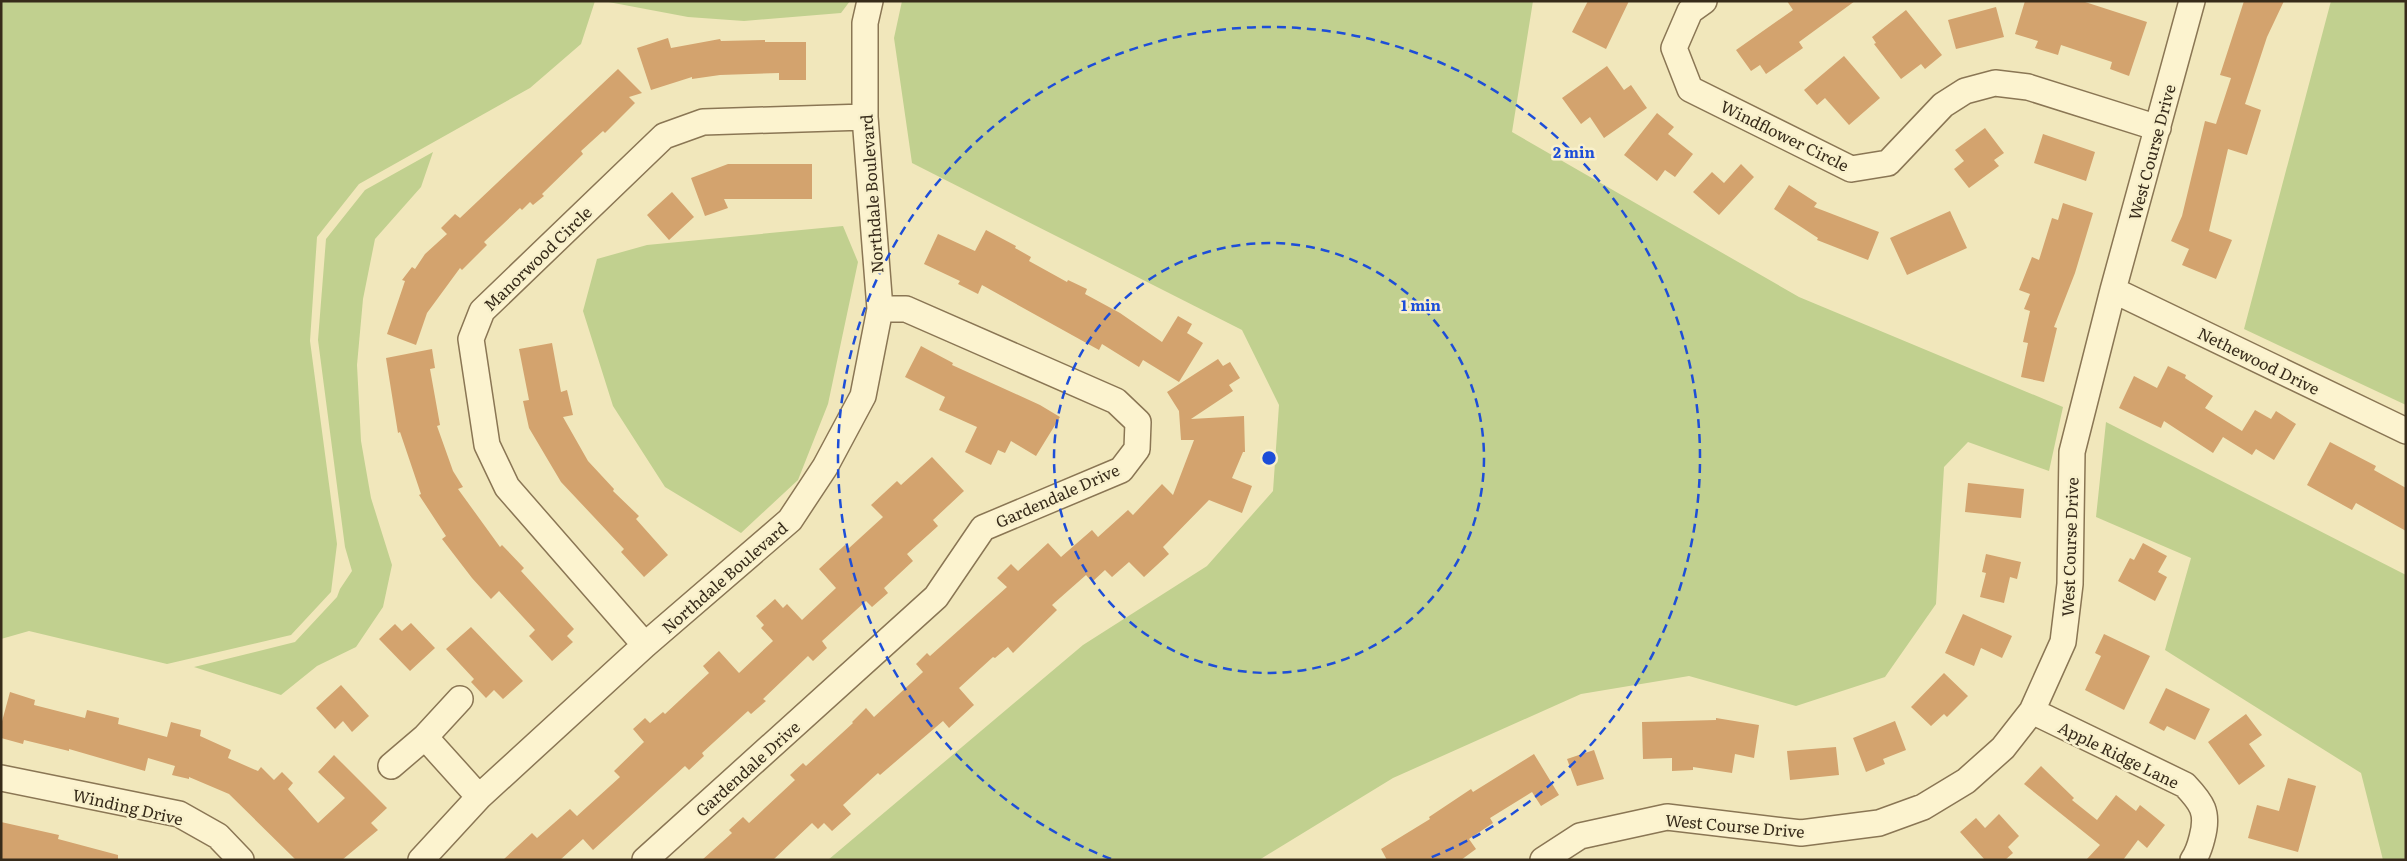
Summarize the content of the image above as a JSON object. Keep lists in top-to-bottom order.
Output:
{
  "streets": {
    "street": [
      "Windflower Circle",
      "West Course Drive",
      "Northdale Boulevard",
      "Manorwood Circle",
      "Nethewood Drive",
      "Gardendale Drive",
      "Apple Ridge Lane",
      "Winding Drive"
    ]
  },
  "crossings": [
    ["Windflower Circle", "West Course Drive"],
    ["West Course Drive", "Nethewood Drive"],
    ["West Course Drive", "Apple Ridge Lane"],
    ["Northdale Boulevard", "Manorwood Circle"],
    ["Northdale Boulevard", "Gardendale Drive"]
  ],
  "rings": ["2 min", "1 min"]
}
